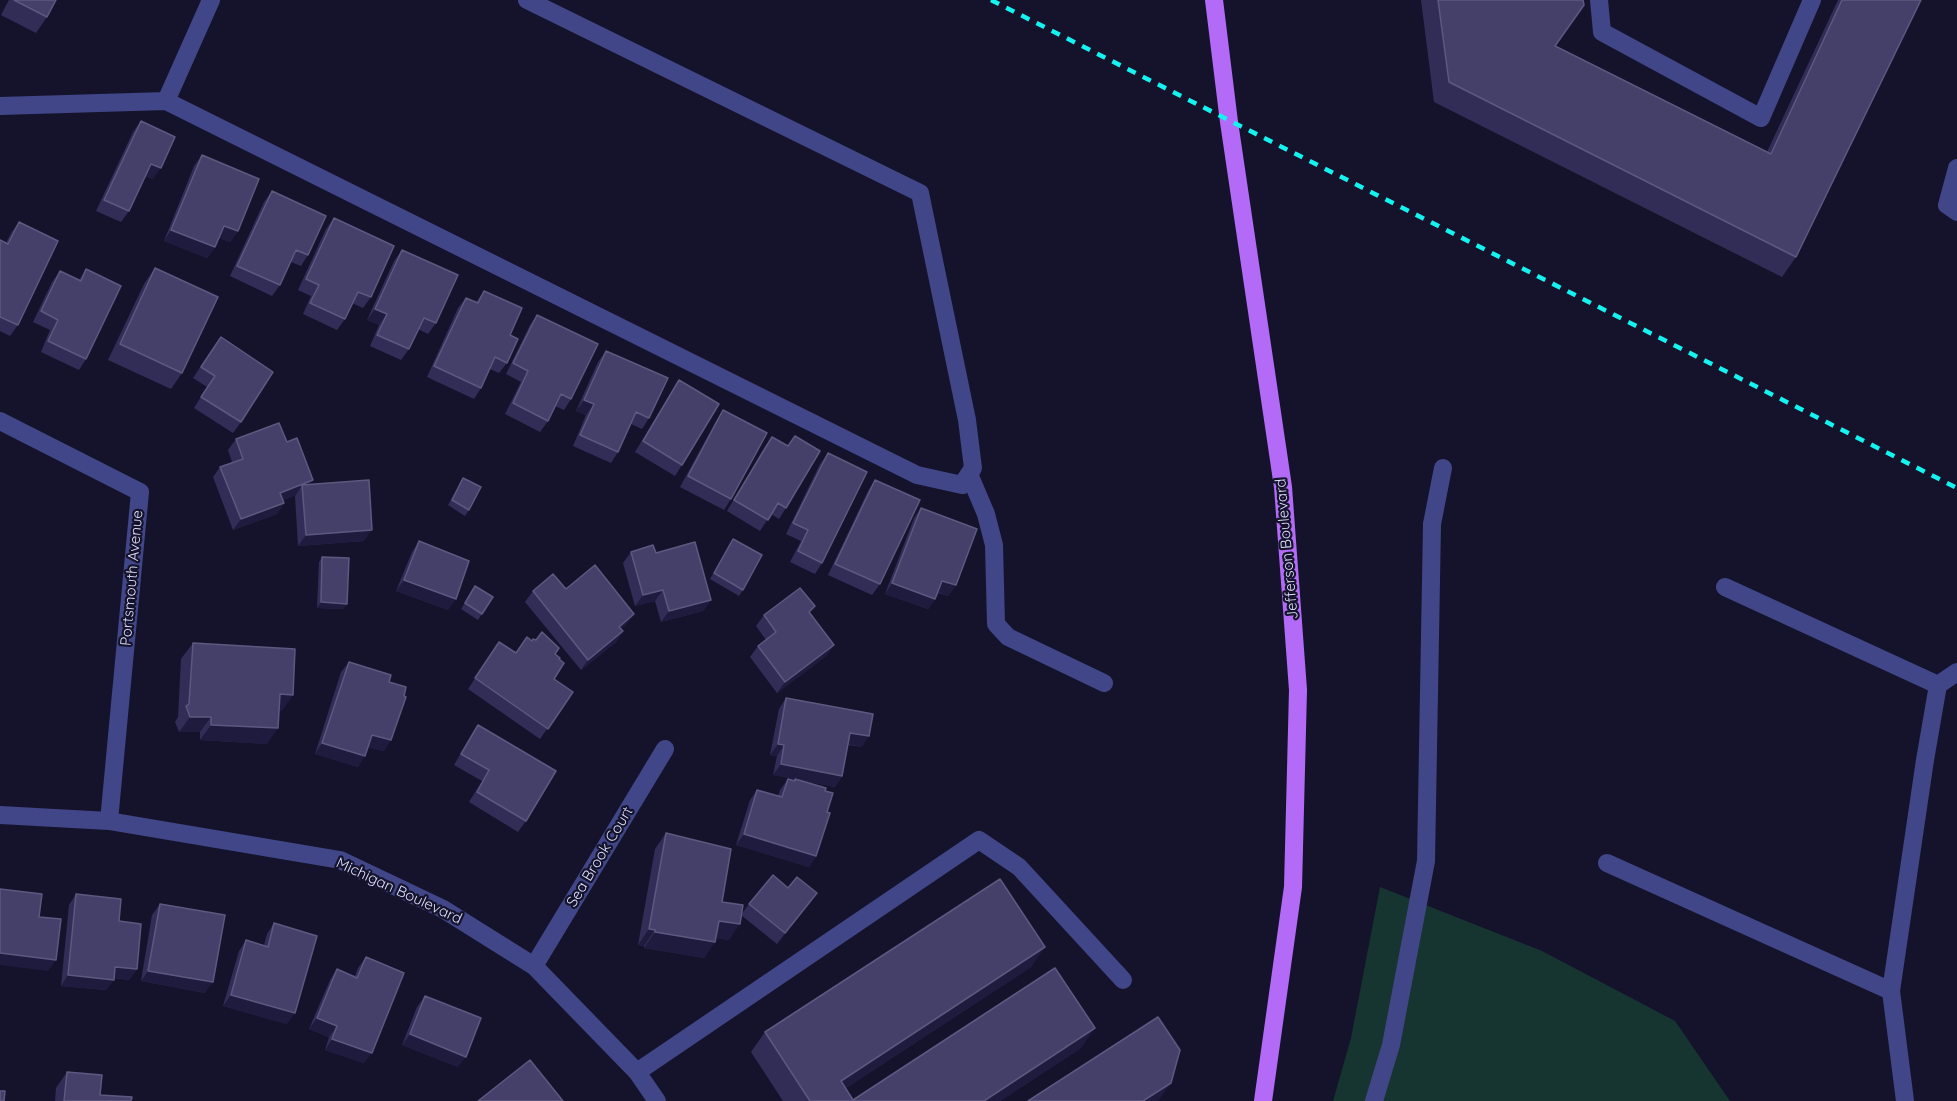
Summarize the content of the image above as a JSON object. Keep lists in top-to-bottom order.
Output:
{
  "streets": {
    "main road": ["Jefferson Boulevard"],
    "street": ["Portsmouth Avenue", "Sea Brook Court", "Michigan Boulevard"]
  },
  "crossings": [
    ["Portsmouth Avenue", "Michigan Boulevard"],
    ["Sea Brook Court", "Michigan Boulevard"]
  ]
}
